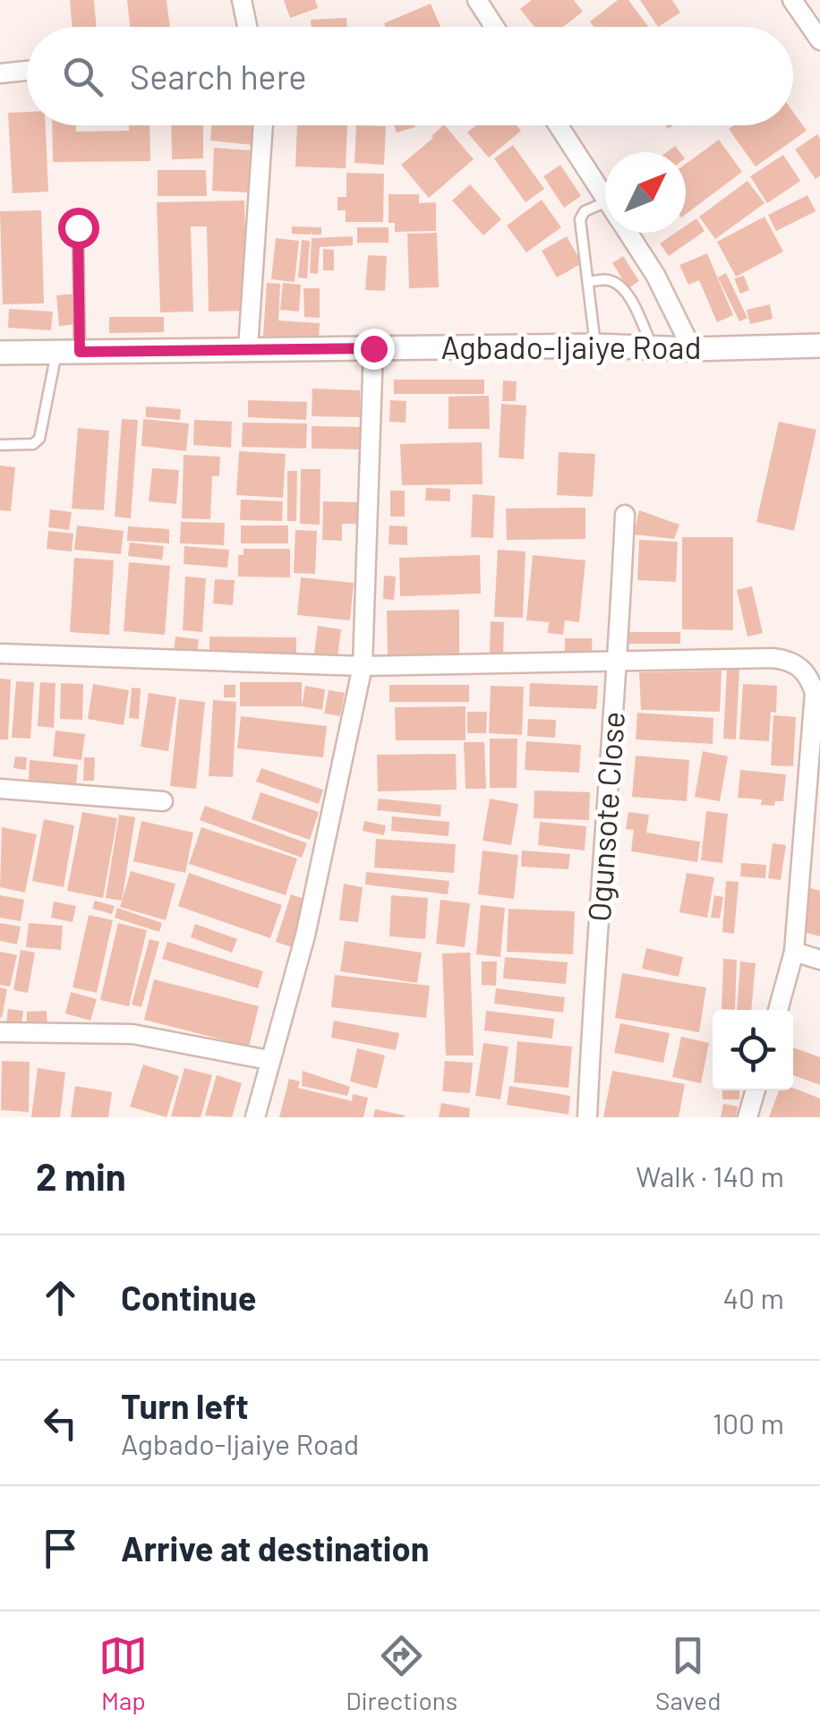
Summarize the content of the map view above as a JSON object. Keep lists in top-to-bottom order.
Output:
{
  "streets": {
    "street": ["Agbado-Ijaiye Road", "Ogunsote Close"]
  },
  "north": "top right",
  "page": {
    "search": "Search here",
    "heading": ["2 min", "Walk · 140 m"],
    "list": [
      ["Continue", "40 m"],
      ["Turn left", "Agbado-Ijaiye Road", "100 m"],
      "Arrive at destination"
    ],
    "nav": ["Map", "Directions", "Saved"]
  }
}
